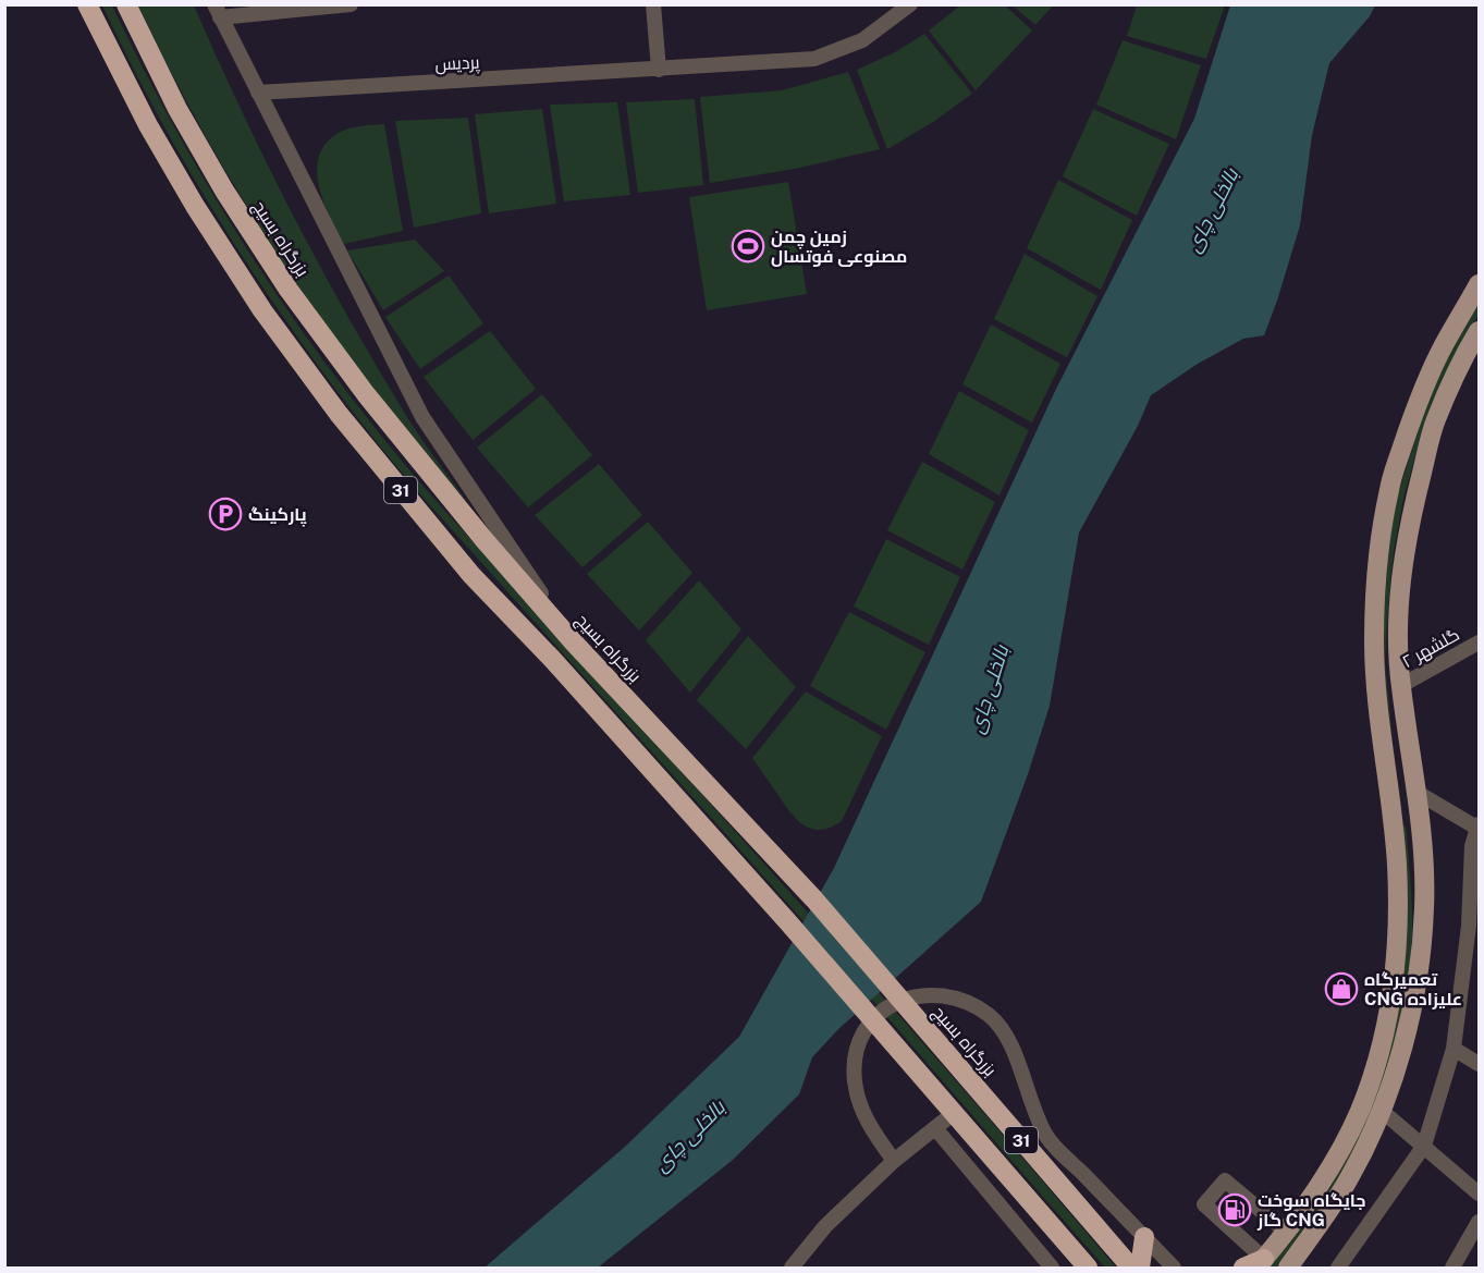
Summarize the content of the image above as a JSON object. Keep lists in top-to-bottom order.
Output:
{
  "streets": {
    "highway": ["بزرگراه بسیج", "31"],
    "street": ["پردیس", "گلشهر ۲"]
  },
  "water": ["بالخلی چای"],
  "places": {
    "sports": ["زمین چمن مصنوعی فوتسال"],
    "parking": ["پارکینگ"],
    "shop": ["تعمیرگاه CNG علیزاده"],
    "fuel station": ["جایگاه سوخت گاز CNG"]
  }
}
